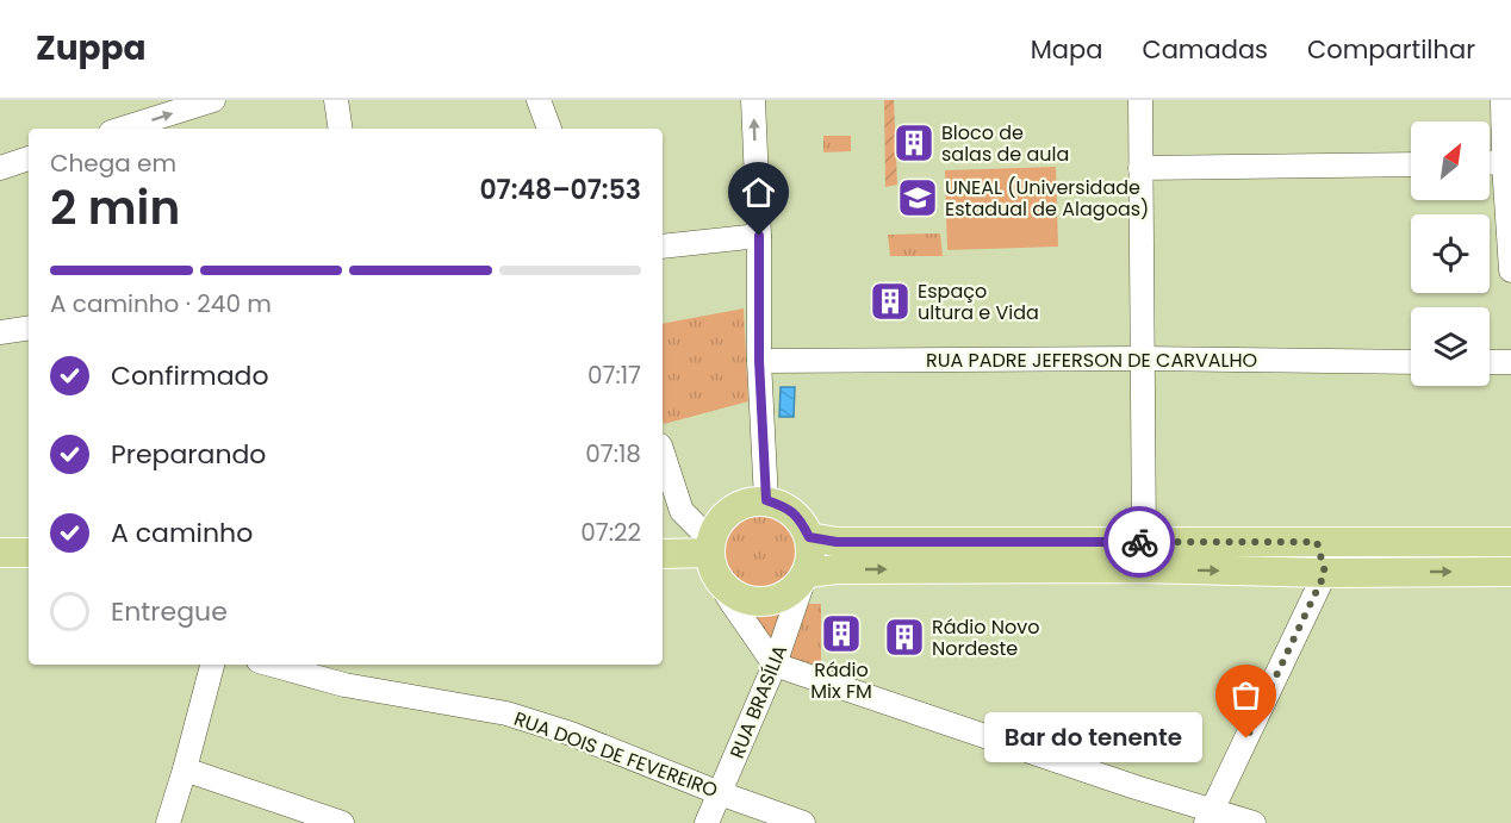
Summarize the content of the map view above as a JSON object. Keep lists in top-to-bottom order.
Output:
{
  "streets": {
    "street": ["RUA PADRE JEFERSON DE CARVALHO", "RUA BRASÍLIA", "RUA DOIS DE FEVEREIRO"]
  },
  "crossings": [
    ["RUA BRASÍLIA", "RUA DOIS DE FEVEREIRO"]
  ],
  "places": {
    "building": [
      "Bloco de salas de aula",
      "Espaço ultura e Vida",
      "Rádio Mix FM",
      "Rádio Novo Nordeste"
    ],
    "school or university": ["UNEAL (Universidade Estadual de Alagoas)"],
    "other": ["Bar do tenente"]
  },
  "north": "top right",
  "page": {
    "header": "Zuppa",
    "nav": ["Mapa", "Camadas", "Compartilhar"],
    "heading": ["2 min", "Chega em", "07:48–07:53"],
    "bar": "A caminho · 240 m",
    "list": [
      ["Confirmado", "07:17"],
      ["Preparando", "07:18"],
      ["A caminho", "07:22"],
      "Entregue"
    ],
    "bubble": "Bar do tenente"
  }
}
